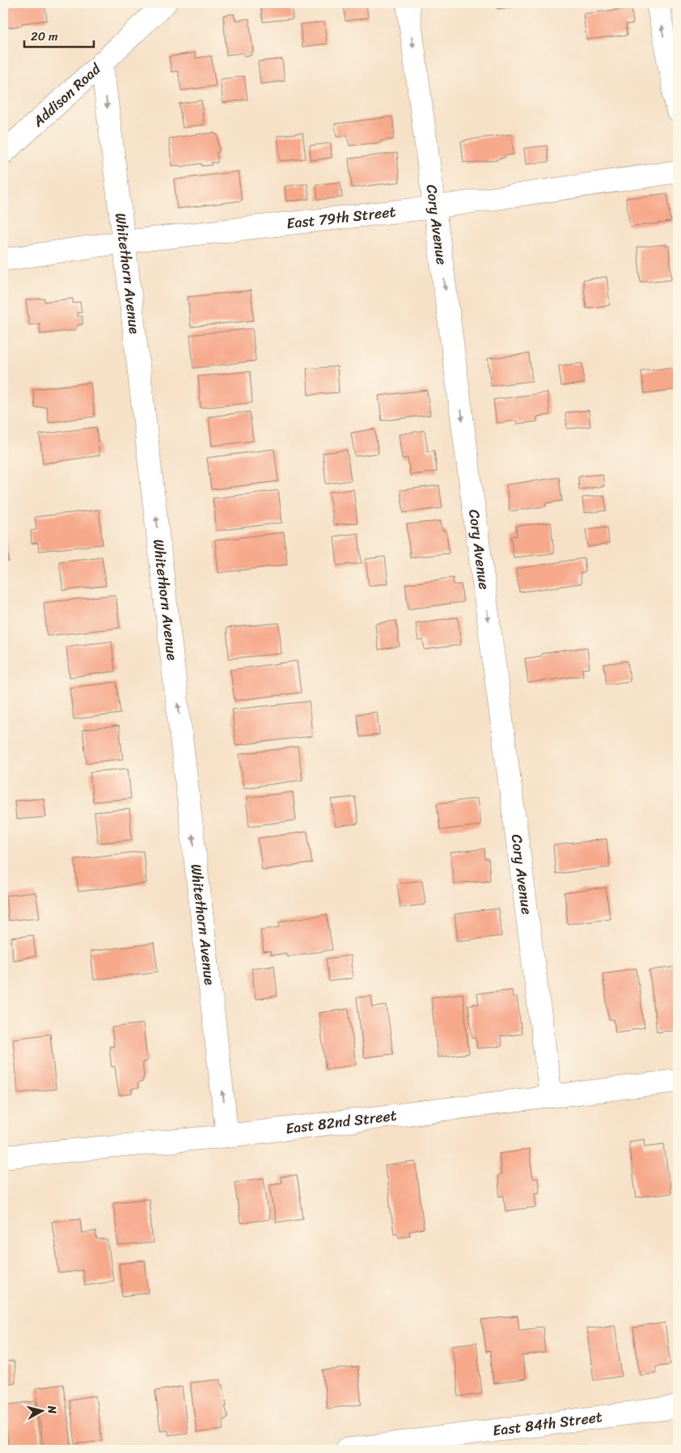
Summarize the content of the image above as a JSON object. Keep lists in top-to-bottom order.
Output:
{
  "streets": {
    "street": [
      "Addison Road",
      "East 79th Street",
      "Cory Avenue",
      "Whitethorn Avenue",
      "East 82nd Street",
      "East 84th Street"
    ]
  },
  "crossings": [
    ["Addison Road", "Whitethorn Avenue"],
    ["East 79th Street", "Cory Avenue"],
    ["East 79th Street", "Whitethorn Avenue"],
    ["Cory Avenue", "East 82nd Street"],
    ["Whitethorn Avenue", "East 82nd Street"]
  ],
  "one_way": ["Cory Avenue"],
  "scale_bar": "20 m",
  "north": "right"
}
